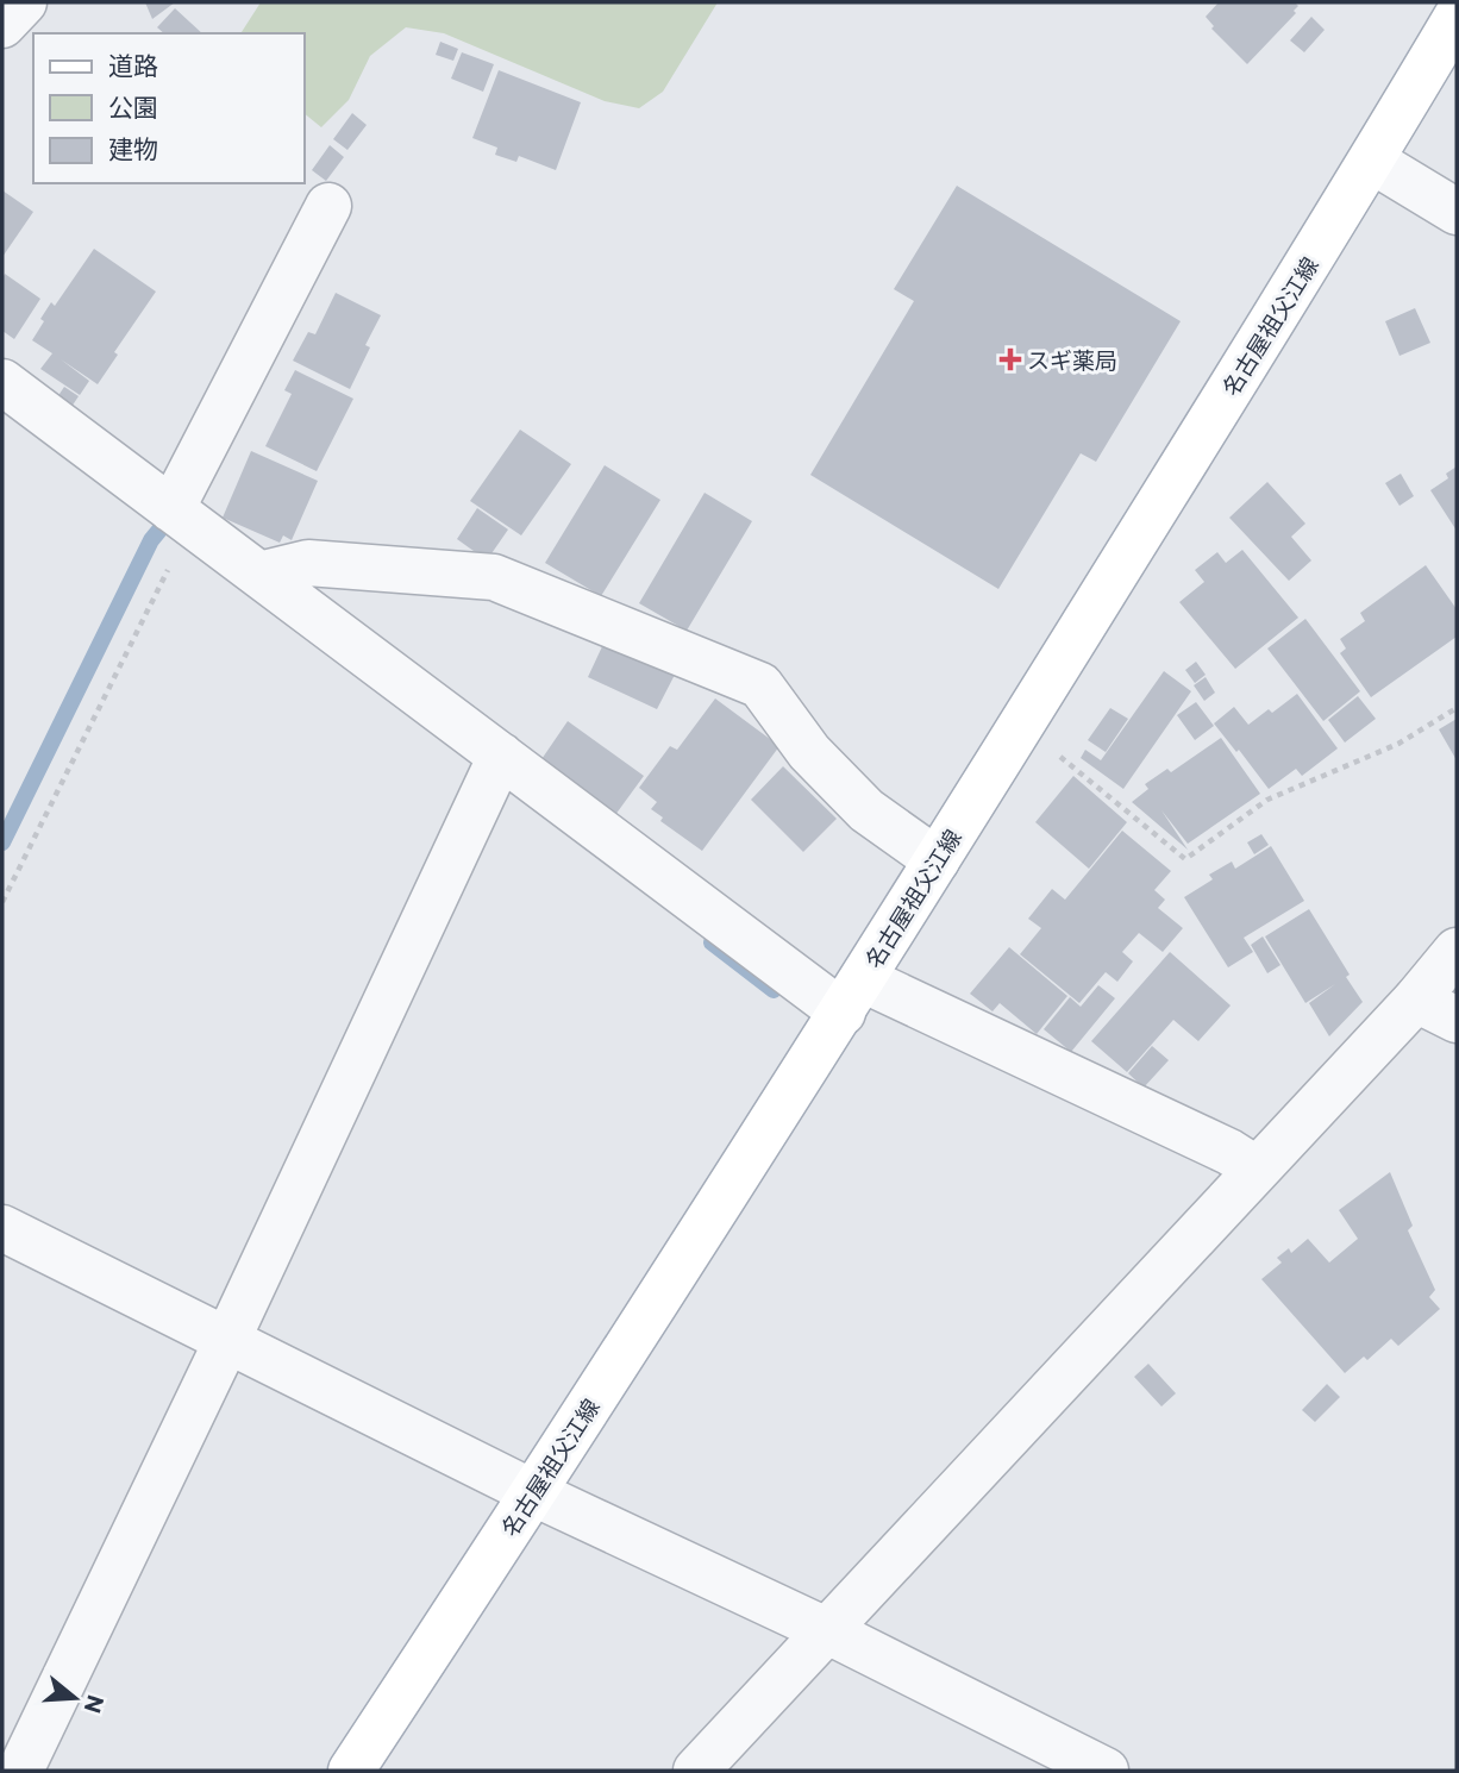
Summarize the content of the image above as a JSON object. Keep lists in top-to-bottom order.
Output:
{
  "streets": {
    "main road": ["名古屋祖父江線"]
  },
  "places": {
    "health": ["スギ薬局"]
  },
  "legend": ["道路", "公園", "建物"],
  "north": "right"
}
